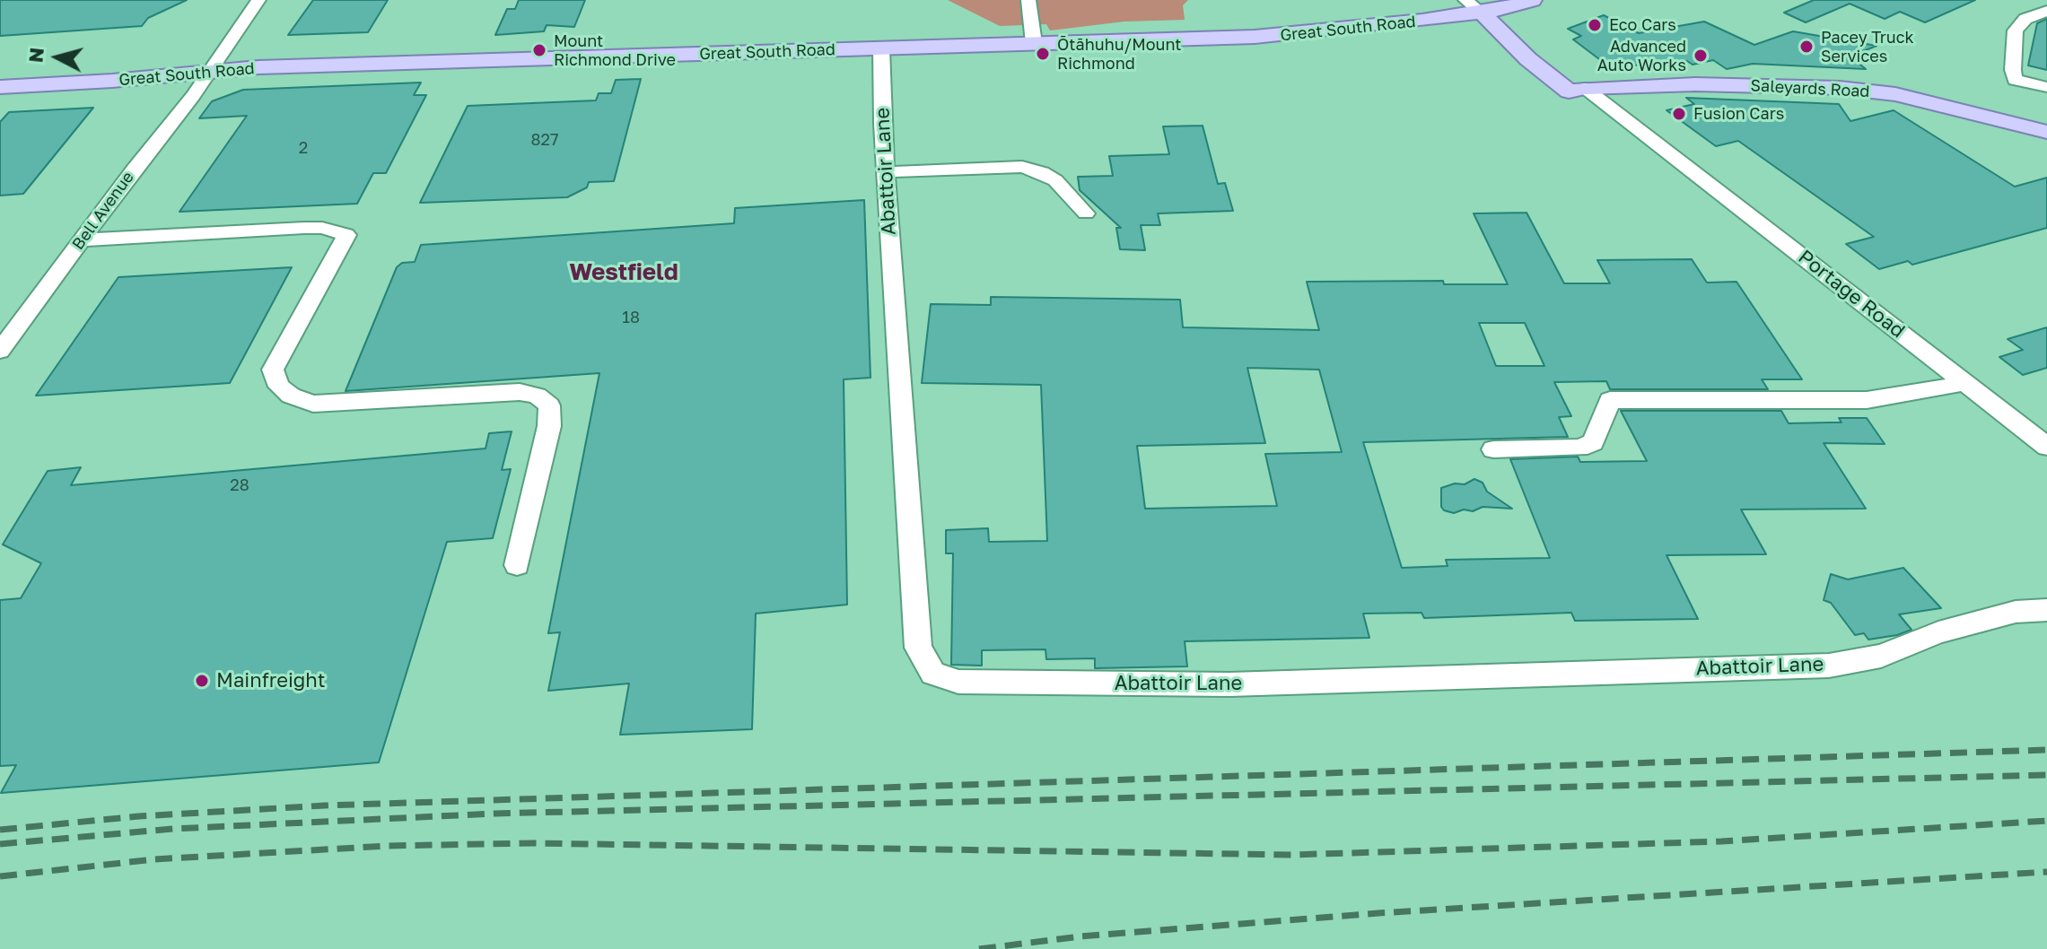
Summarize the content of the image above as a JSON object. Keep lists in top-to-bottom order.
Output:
{
  "streets": {
    "main road": ["Great South Road", "Saleyards Road", "Portage Road"],
    "street": ["Abattoir Lane", "Bell Avenue"]
  },
  "crossings": [
    ["Great South Road", "Abattoir Lane"],
    ["Great South Road", "Bell Avenue"],
    ["Great South Road", "Portage Road"],
    ["Saleyards Road", "Portage Road"]
  ],
  "districts": ["Westfield"],
  "places": [
    "Eco Cars",
    "Pacey Truck Services",
    "Mount Richmond Drive",
    "Ōtāhuhu/Mount Richmond",
    "Advanced Auto Works",
    "Fusion Cars",
    "Mainfreight"
  ],
  "house_numbers": [
    "827",
    "2",
    "18",
    "28"
  ],
  "north": "left"
}
